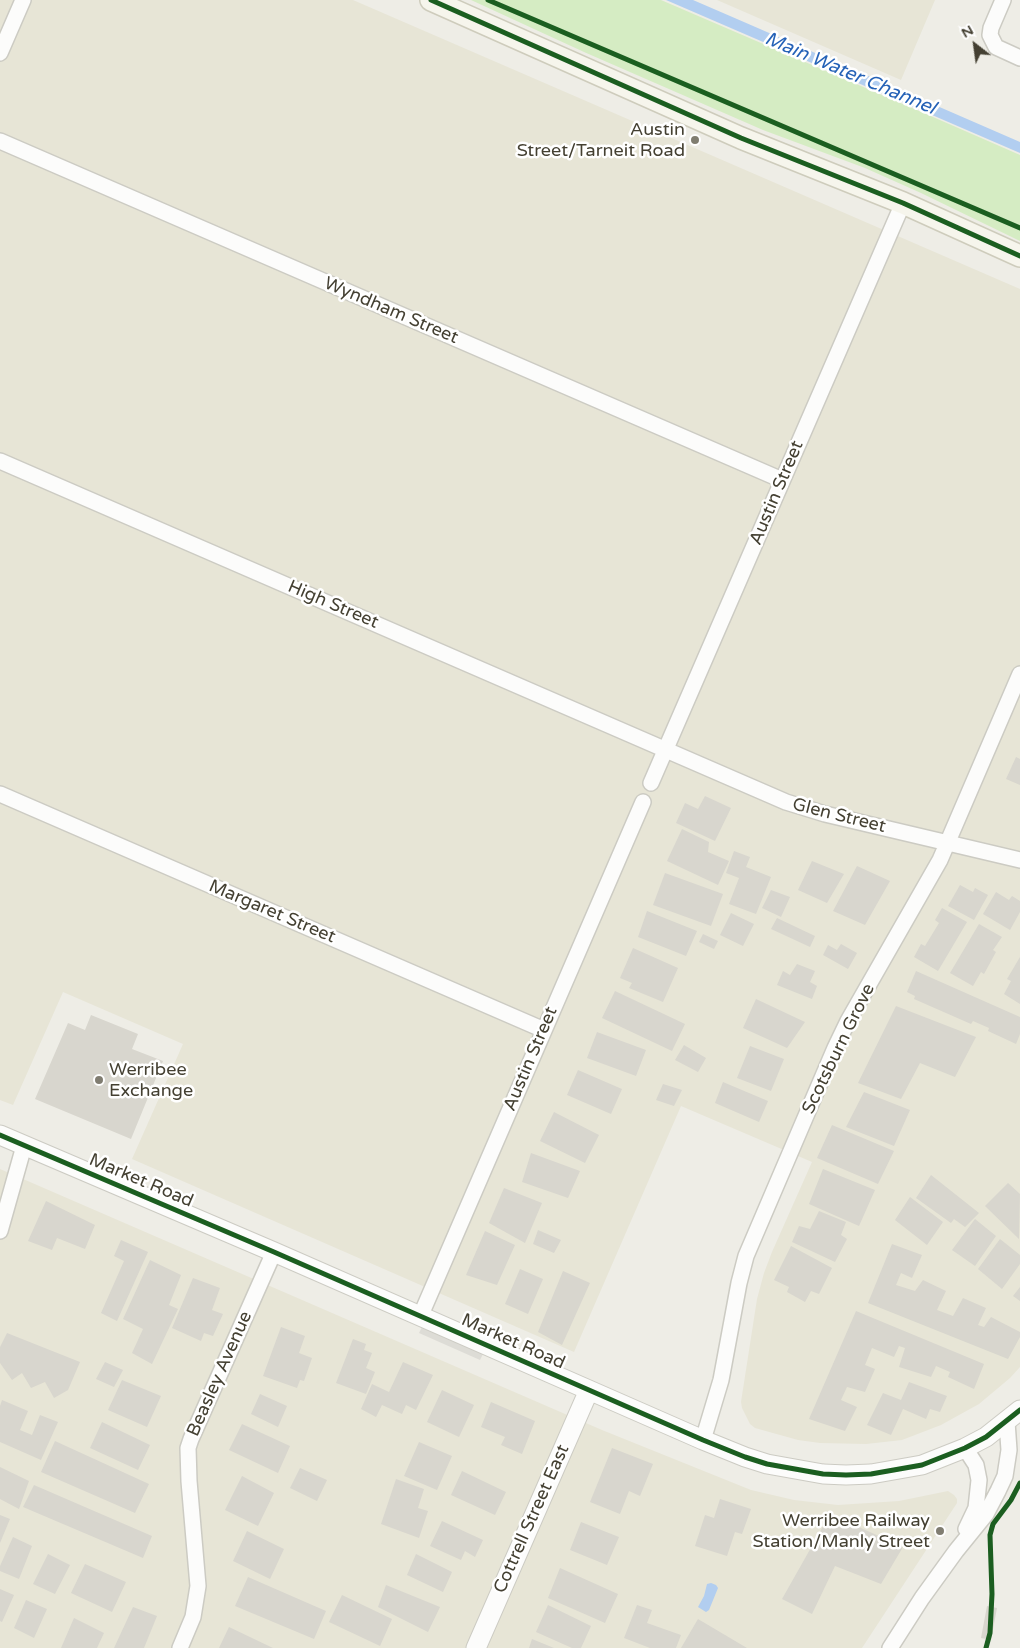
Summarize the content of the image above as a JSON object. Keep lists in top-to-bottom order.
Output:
{
  "streets": {
    "street": [
      "Wyndham Street",
      "Austin Street",
      "High Street",
      "Glen Street",
      "Margaret Street",
      "Scotsburn Grove",
      "Market Road",
      "Beasley Avenue",
      "Cottrell Street East"
    ]
  },
  "crossings": [
    ["Wyndham Street", "Austin Street"],
    ["Austin Street", "High Street"],
    ["Austin Street", "Glen Street"],
    ["Austin Street", "Margaret Street"],
    ["Austin Street", "Market Road"],
    ["High Street", "Glen Street"],
    ["Glen Street", "Scotsburn Grove"],
    ["Scotsburn Grove", "Market Road"],
    ["Market Road", "Beasley Avenue"],
    ["Market Road", "Cottrell Street East"]
  ],
  "water": ["Main Water Channel"],
  "places": ["Austin Street/Tarneit Road", "Werribee Exchange", "Werribee Railway Station/Manly Street"],
  "north": "top left"
}
